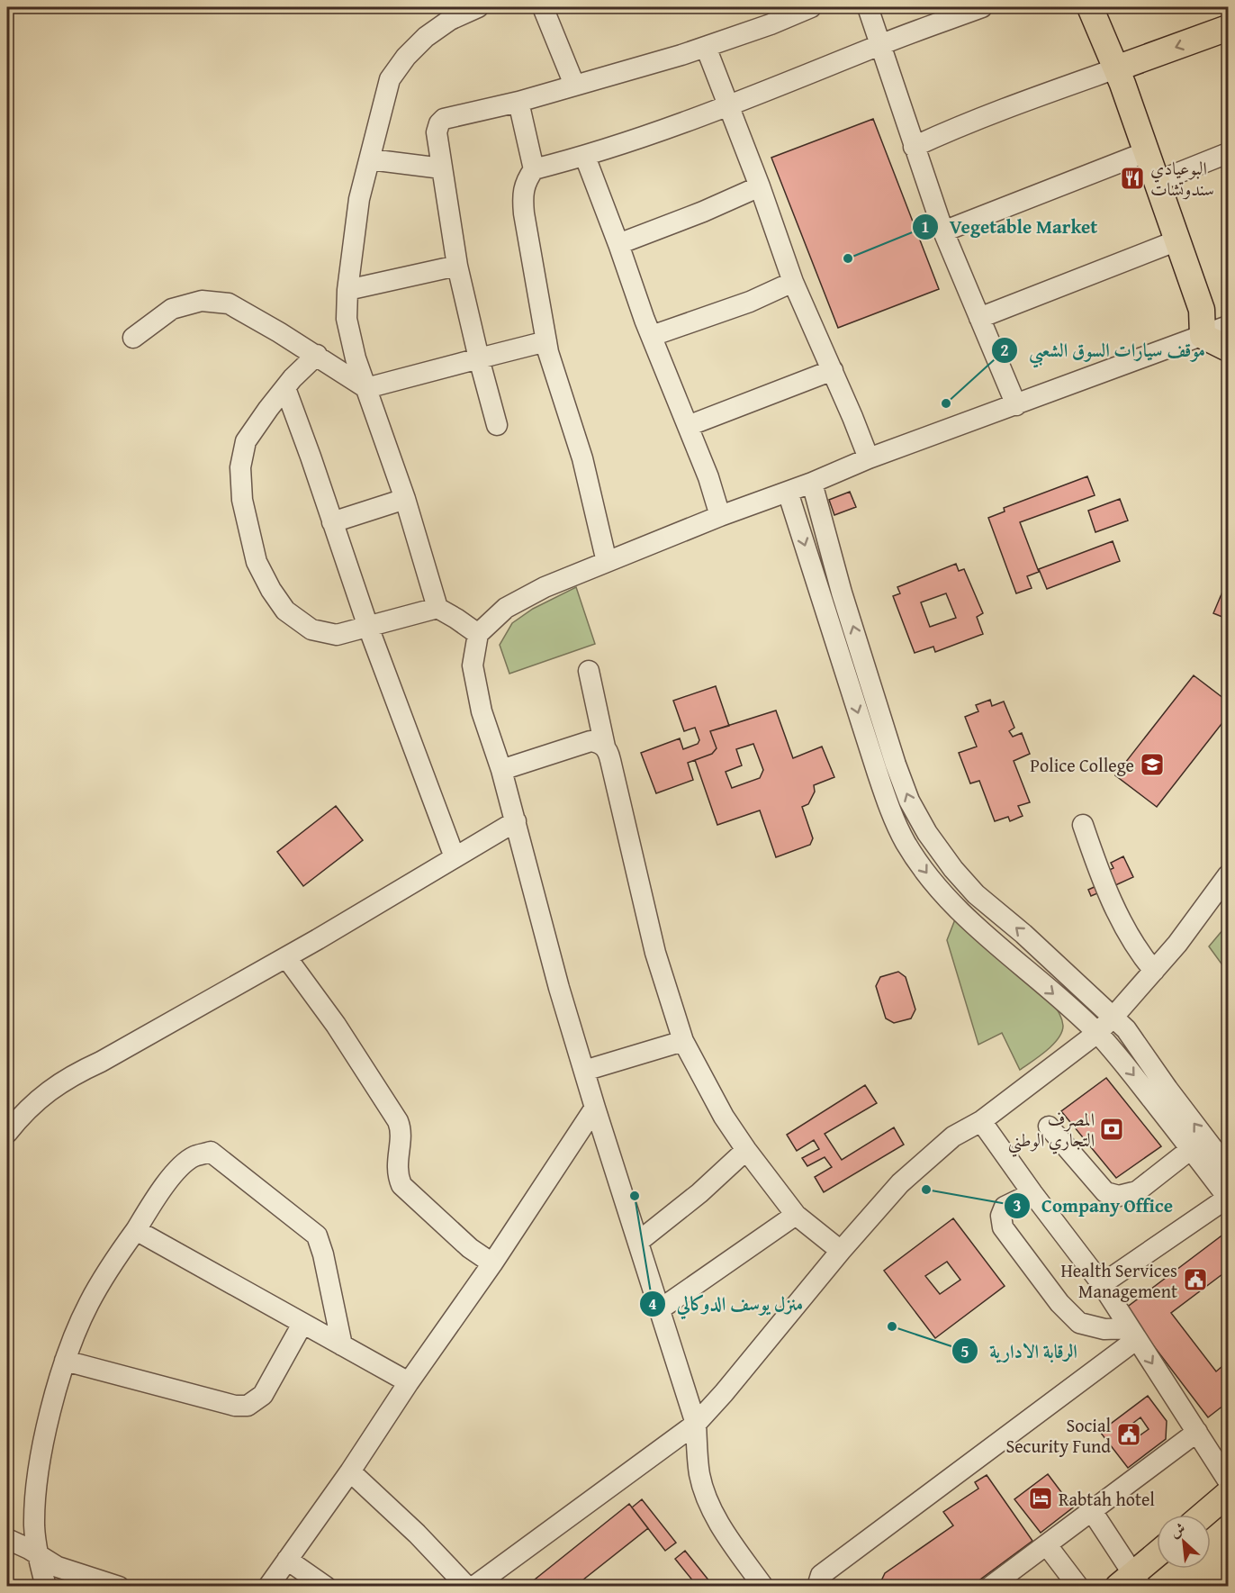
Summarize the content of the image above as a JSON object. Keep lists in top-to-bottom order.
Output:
{
  "places": {
    "restaurant": ["البوعيادي سندوتشات"],
    "other": [
      "Vegetable Market",
      "موقف سيارات السوق الشعبي",
      "Company Office",
      "منزل يوسف الدوكالي",
      "الرقابة الادارية"
    ],
    "school or university": ["Police College"],
    "bank": ["المصرف التجاري الوطني"],
    "public building": ["Health Services Management", "Social Security Fund"],
    "hotel": ["Rabtah hotel"]
  },
  "north": "top left"
}
